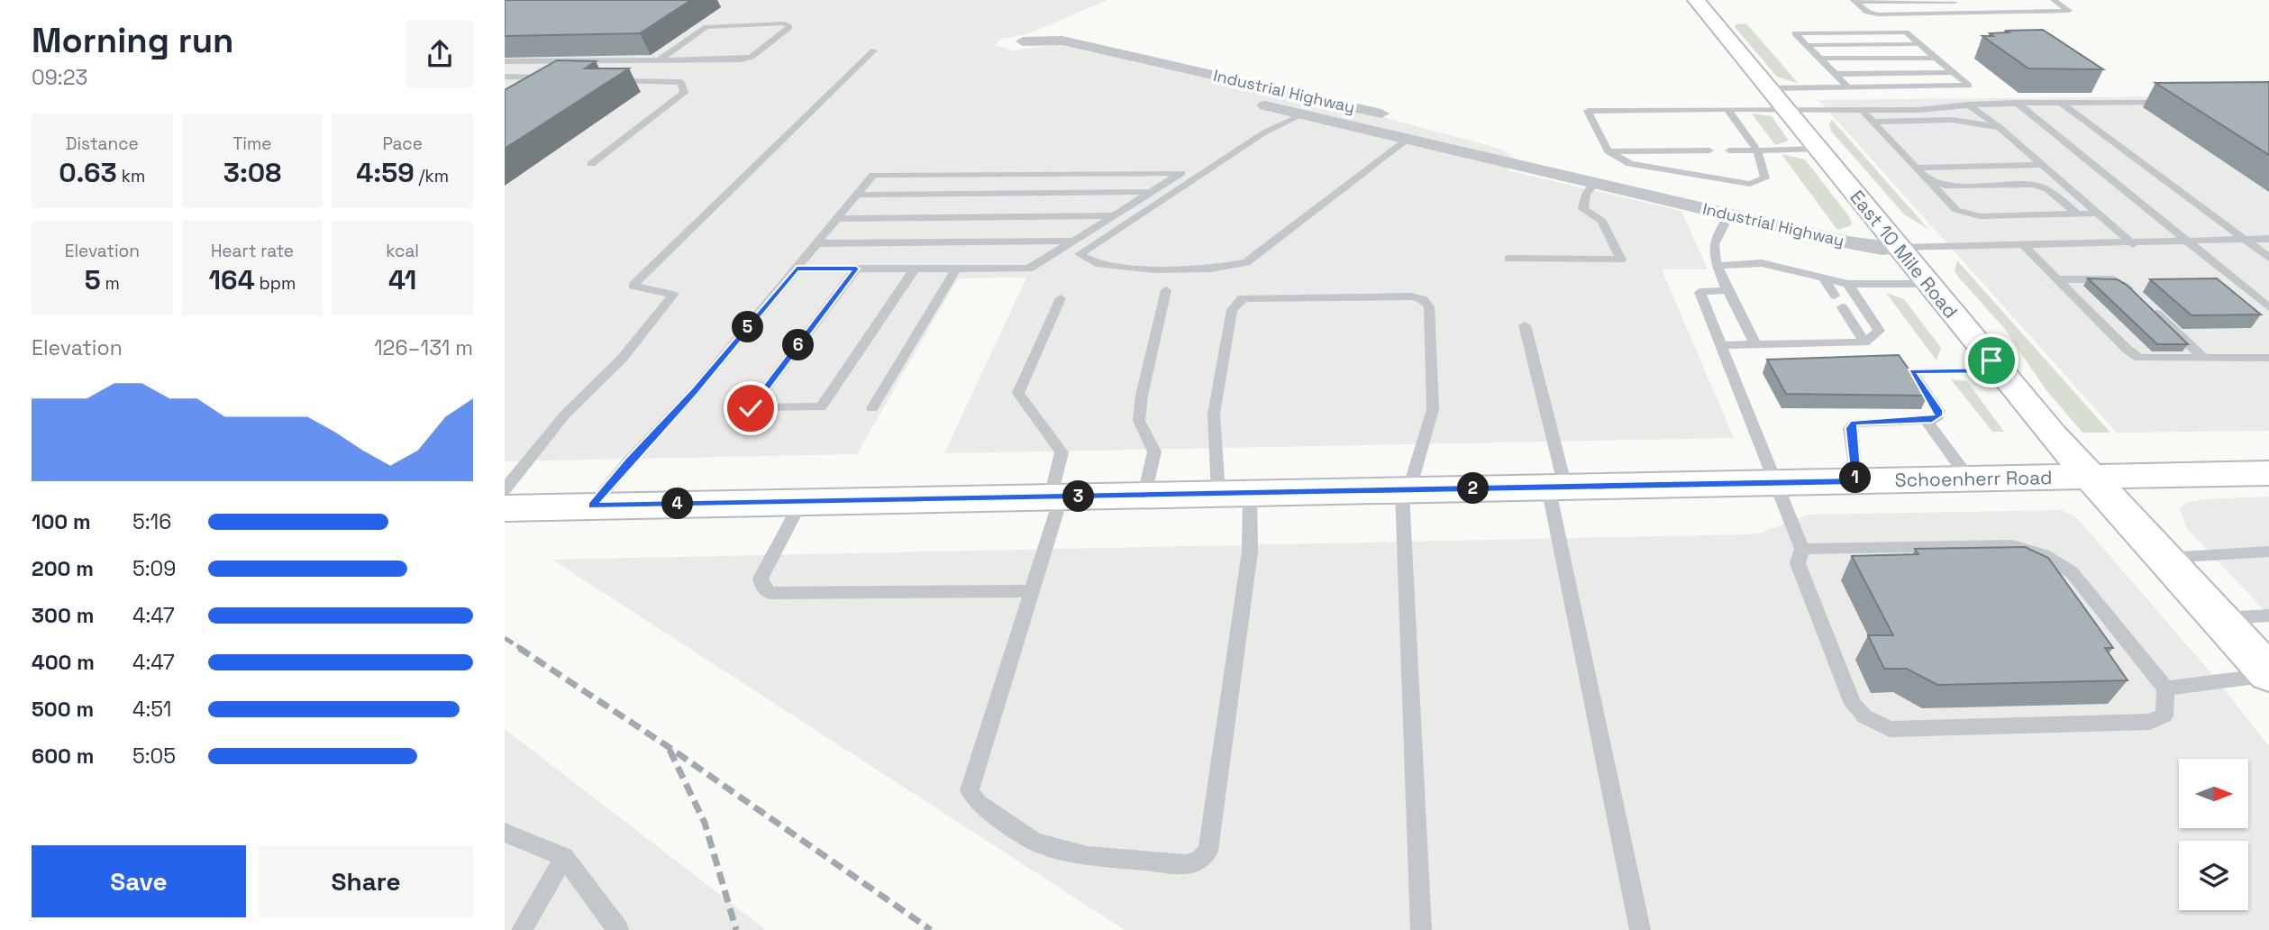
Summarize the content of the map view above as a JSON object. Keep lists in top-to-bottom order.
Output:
{
  "streets": {
    "main road": ["East 10 Mile Road", "Schoenherr Road"],
    "street": ["Industrial Highway"]
  },
  "crossings": [
    ["Industrial Highway", "East 10 Mile Road"],
    ["East 10 Mile Road", "Schoenherr Road"]
  ],
  "north": "right",
  "page": {
    "heading": ["Morning run", "09:23"],
    "stats": [
      ["Distance", "0.63 km"],
      ["Time", "3:08"],
      ["Pace", "4:59 /km"],
      ["Elevation", "5 m"],
      ["Heart rate", "164 bpm"],
      ["kcal", "41"]
    ],
    "pins": [
      "5",
      "6",
      "1",
      "2",
      "3",
      "4"
    ],
    "chart": ["Elevation", "126–131 m"],
    "list": [
      {
        "name": "100 m",
        "note": "5:16"
      },
      {
        "name": "200 m",
        "note": "5:09"
      },
      {
        "name": "300 m",
        "note": "4:47"
      },
      {
        "name": "400 m",
        "note": "4:47"
      },
      {
        "name": "500 m",
        "note": "4:51"
      },
      {
        "name": "600 m",
        "note": "5:05"
      }
    ],
    "buttons": ["Save", "Share"]
  }
}
